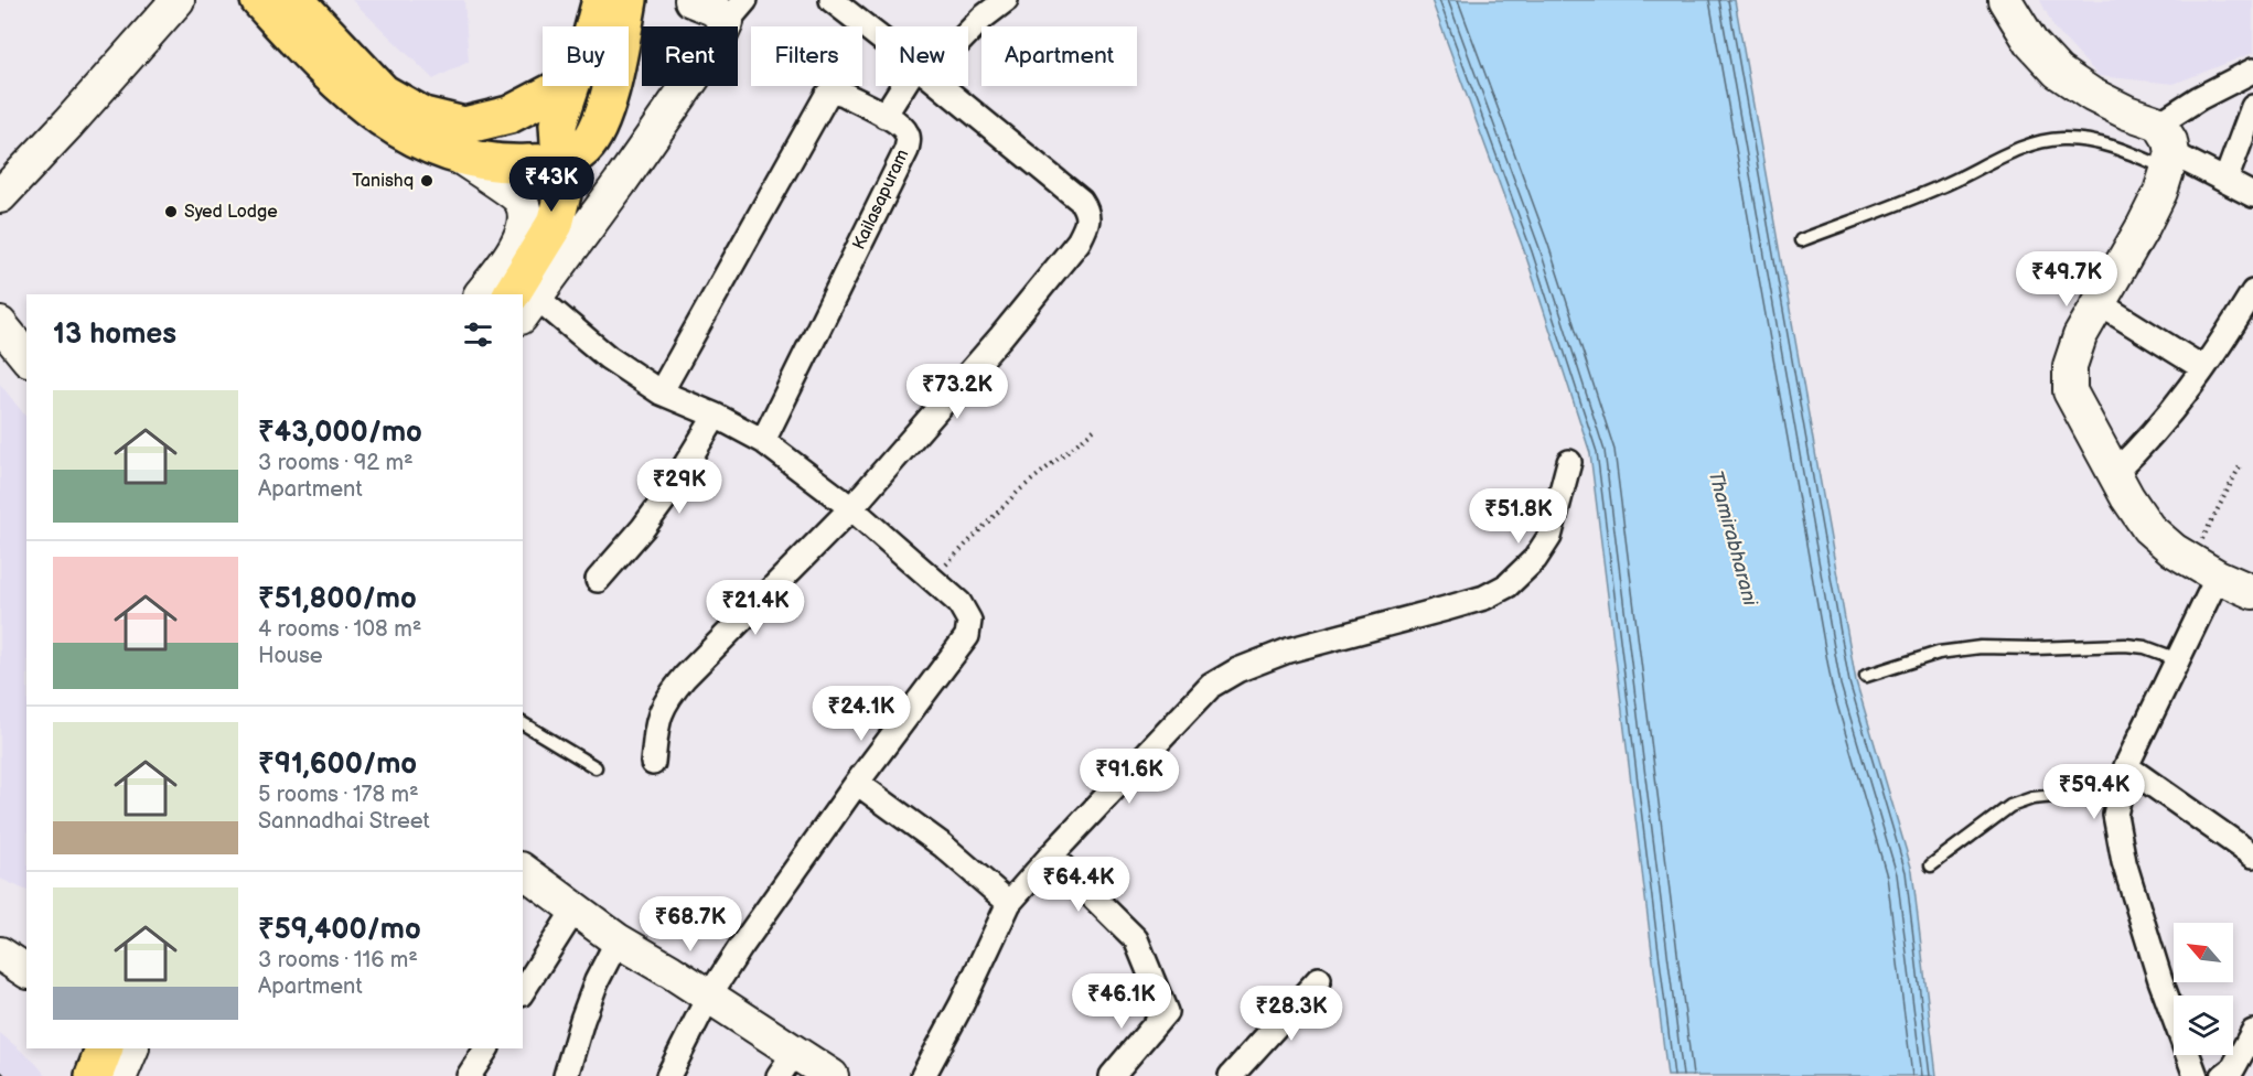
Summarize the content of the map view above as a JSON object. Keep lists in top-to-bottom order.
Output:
{
  "streets": {
    "street": ["Kailasapuram"]
  },
  "water": ["Thamirabharani"],
  "places": ["Tanishq", "Syed Lodge"],
  "north": "top left",
  "page": {
    "chip": [
      "Buy",
      "Rent",
      "Filters",
      "New",
      "Apartment"
    ],
    "price": [
      "₹43K",
      "₹49.7K",
      "₹73.2K",
      "₹29K",
      "₹51.8K",
      "₹21.4K",
      "₹24.1K",
      "₹91.6K",
      "₹59.4K",
      "₹64.4K",
      "₹68.7K",
      "₹46.1K",
      "₹28.3K"
    ],
    "heading": "13 homes",
    "list": [
      {
        "name": "₹43,000/mo",
        "note": "3 rooms · 92 m² · Apartment"
      },
      {
        "name": "₹51,800/mo",
        "note": "4 rooms · 108 m² · House"
      },
      {
        "name": "₹91,600/mo",
        "note": "5 rooms · 178 m² · Sannadhai Street"
      },
      {
        "name": "₹59,400/mo",
        "note": "3 rooms · 116 m² · Apartment"
      }
    ]
  }
}
